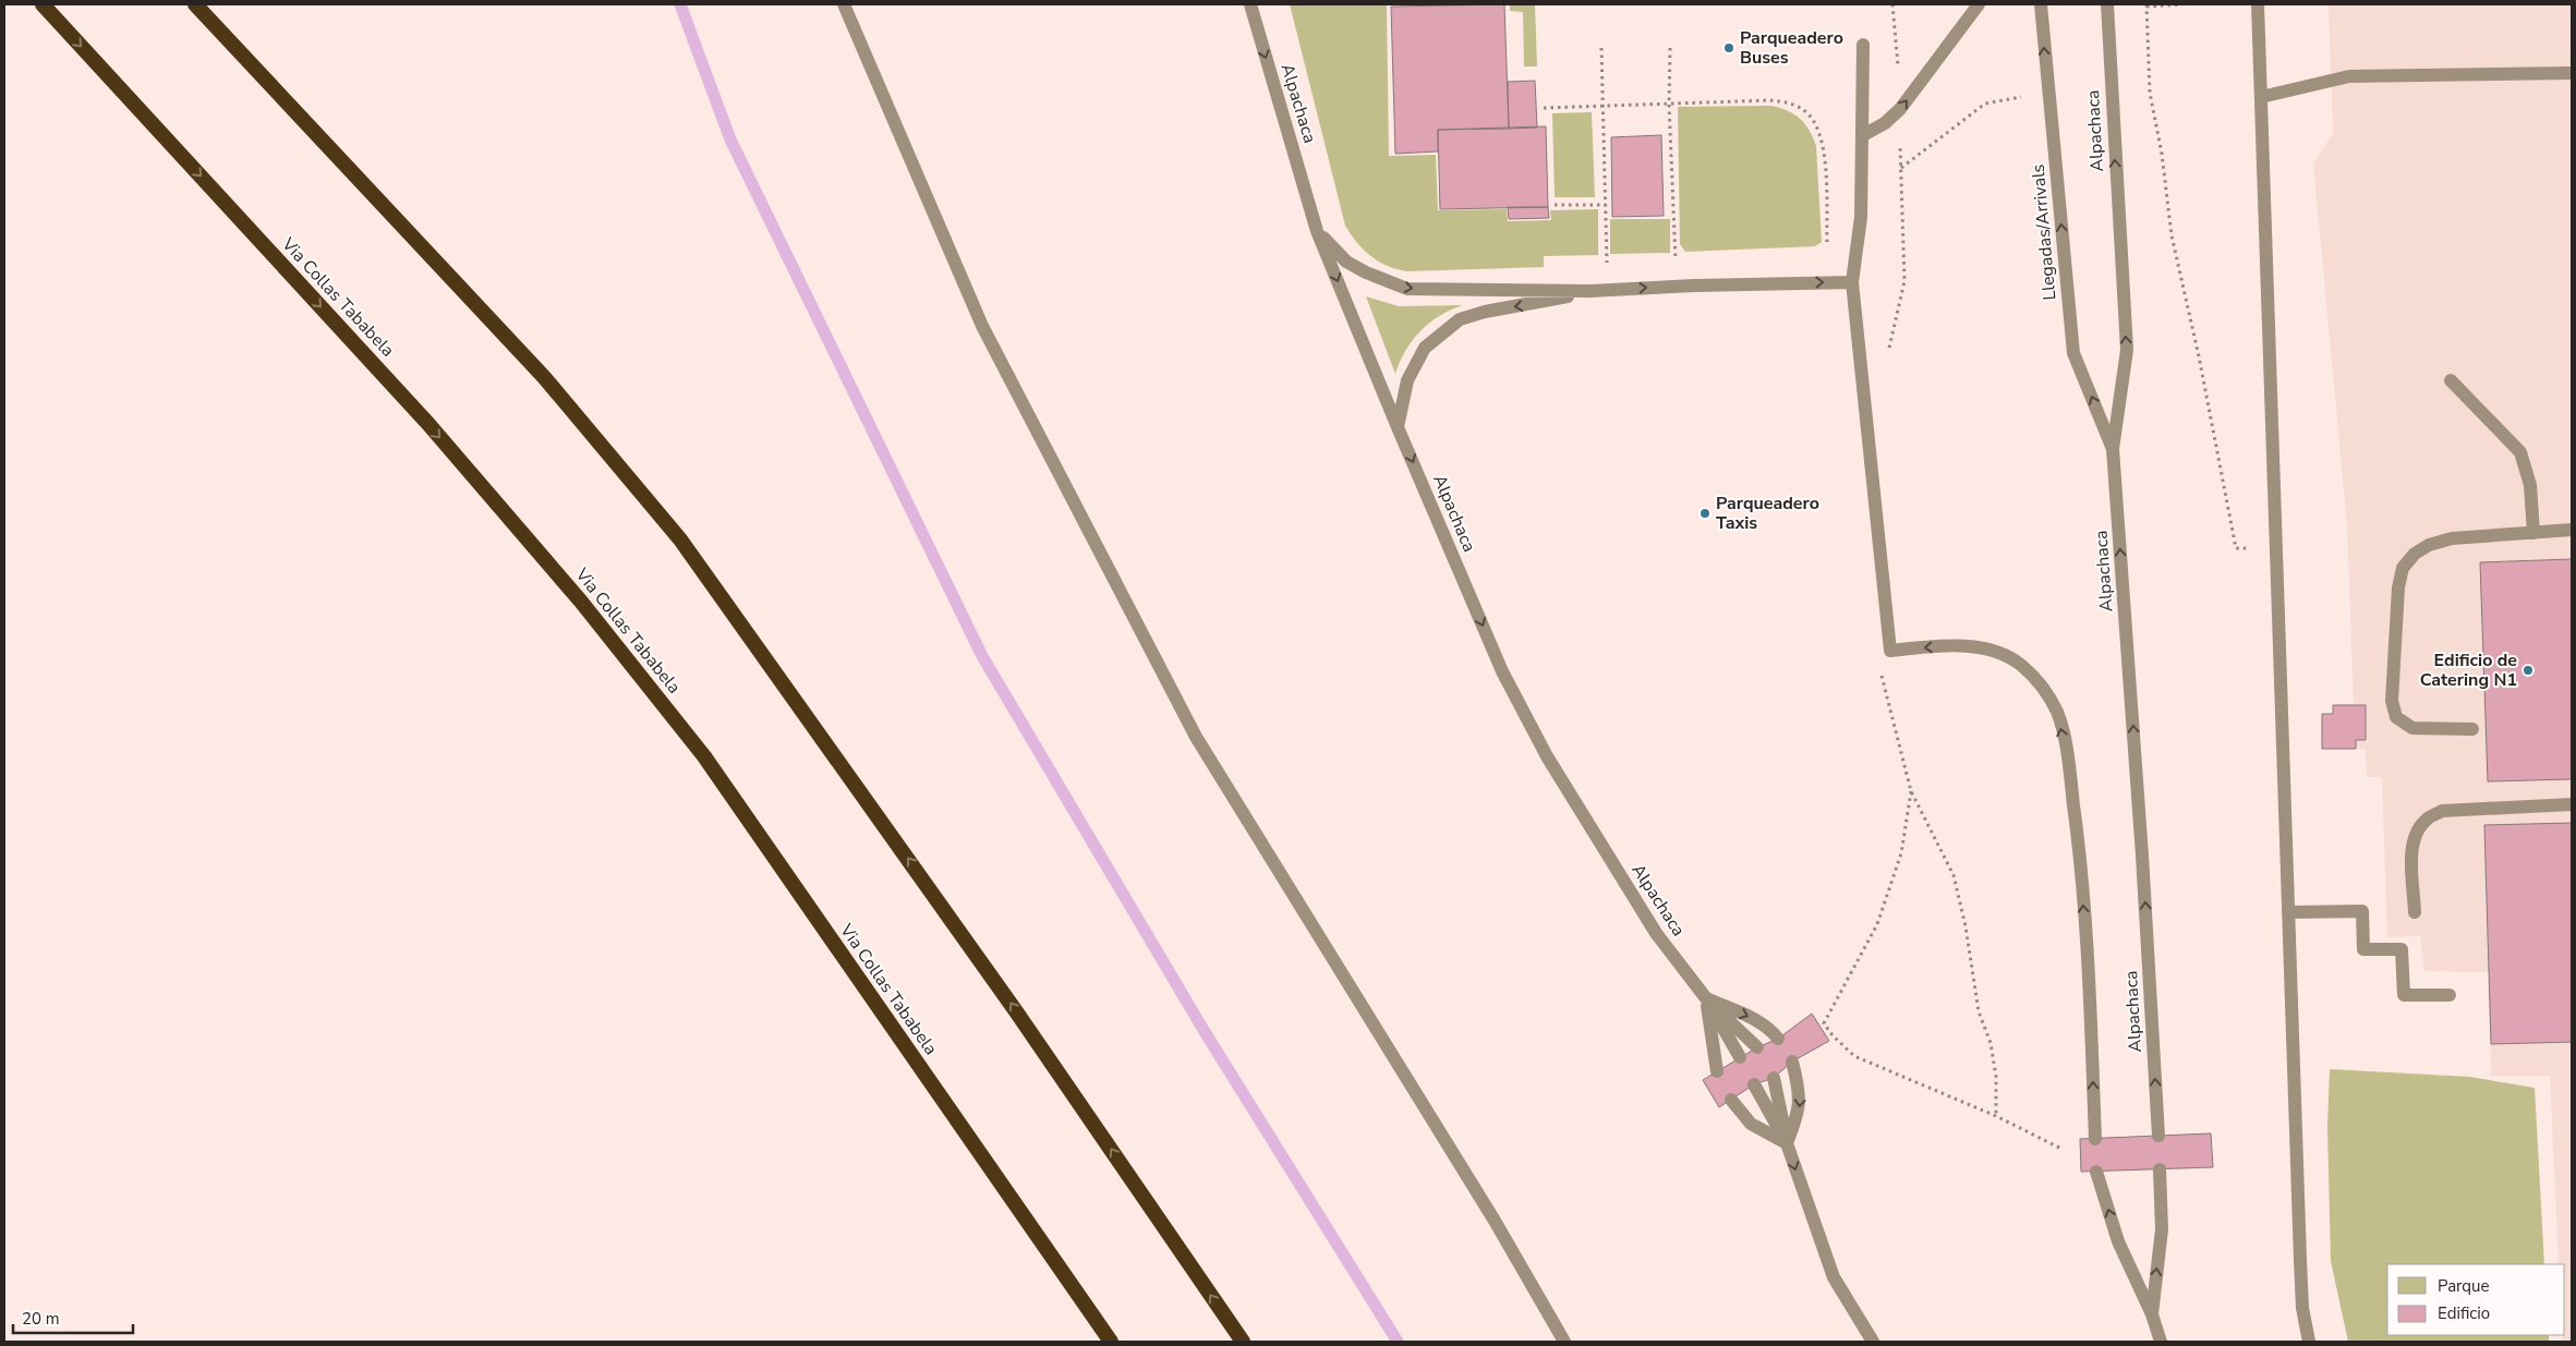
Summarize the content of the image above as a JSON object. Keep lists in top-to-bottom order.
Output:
{
  "streets": {
    "highway": ["Via Collas Tababela"],
    "lane": ["Alpachaca", "Llegadas/Arrivals"]
  },
  "crossings": [
    ["Alpachaca", "Llegadas/Arrivals"]
  ],
  "one_way": ["Llegadas/Arrivals"],
  "places": ["Parqueadero Buses", "Parqueadero Taxis", "Edificio de Catering N1"],
  "legend": ["Parque", "Edificio"],
  "scale_bar": "20 m"
}
